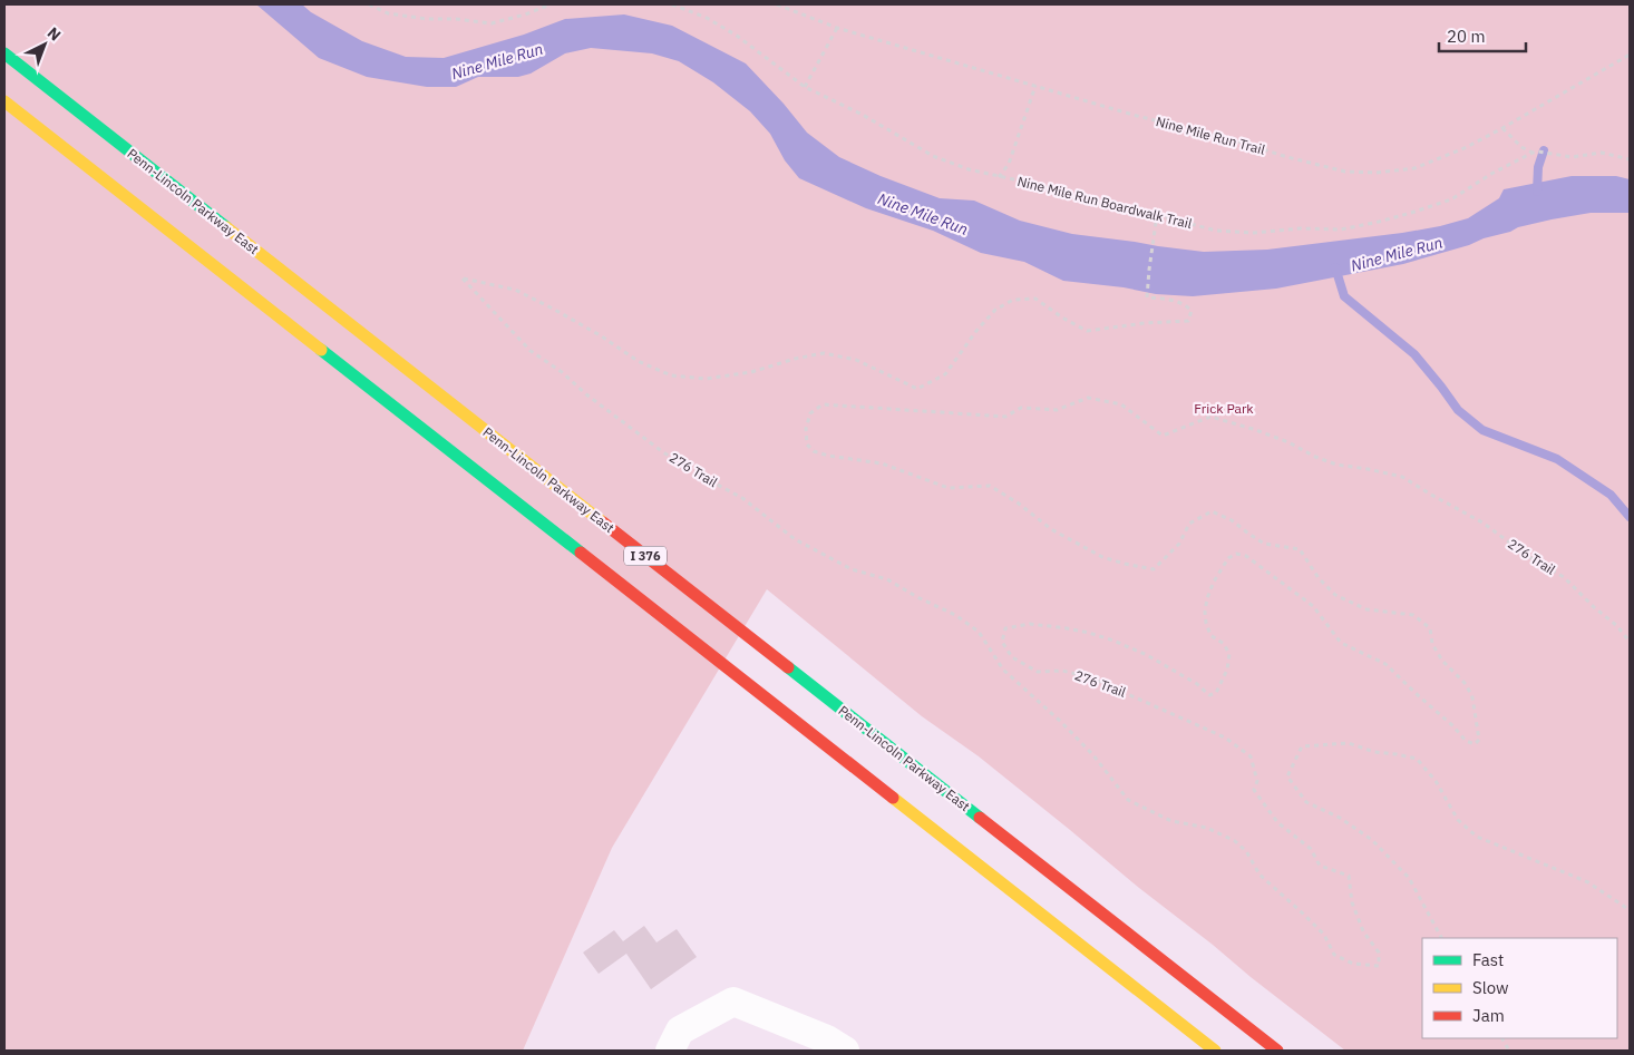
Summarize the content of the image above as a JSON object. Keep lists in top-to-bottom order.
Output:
{
  "streets": {
    "highway": ["Penn-Lincoln Parkway East", "I 376"],
    "path": ["Nine Mile Run Trail", "Nine Mile Run Boardwalk Trail", "276 Trail"]
  },
  "crossings": [
    ["Nine Mile Run Boardwalk Trail", "276 Trail"]
  ],
  "water": ["Nine Mile Run"],
  "parks": ["Frick Park"],
  "legend": ["Fast", "Slow", "Jam"],
  "scale_bar": "20 m",
  "north": "top right"
}
